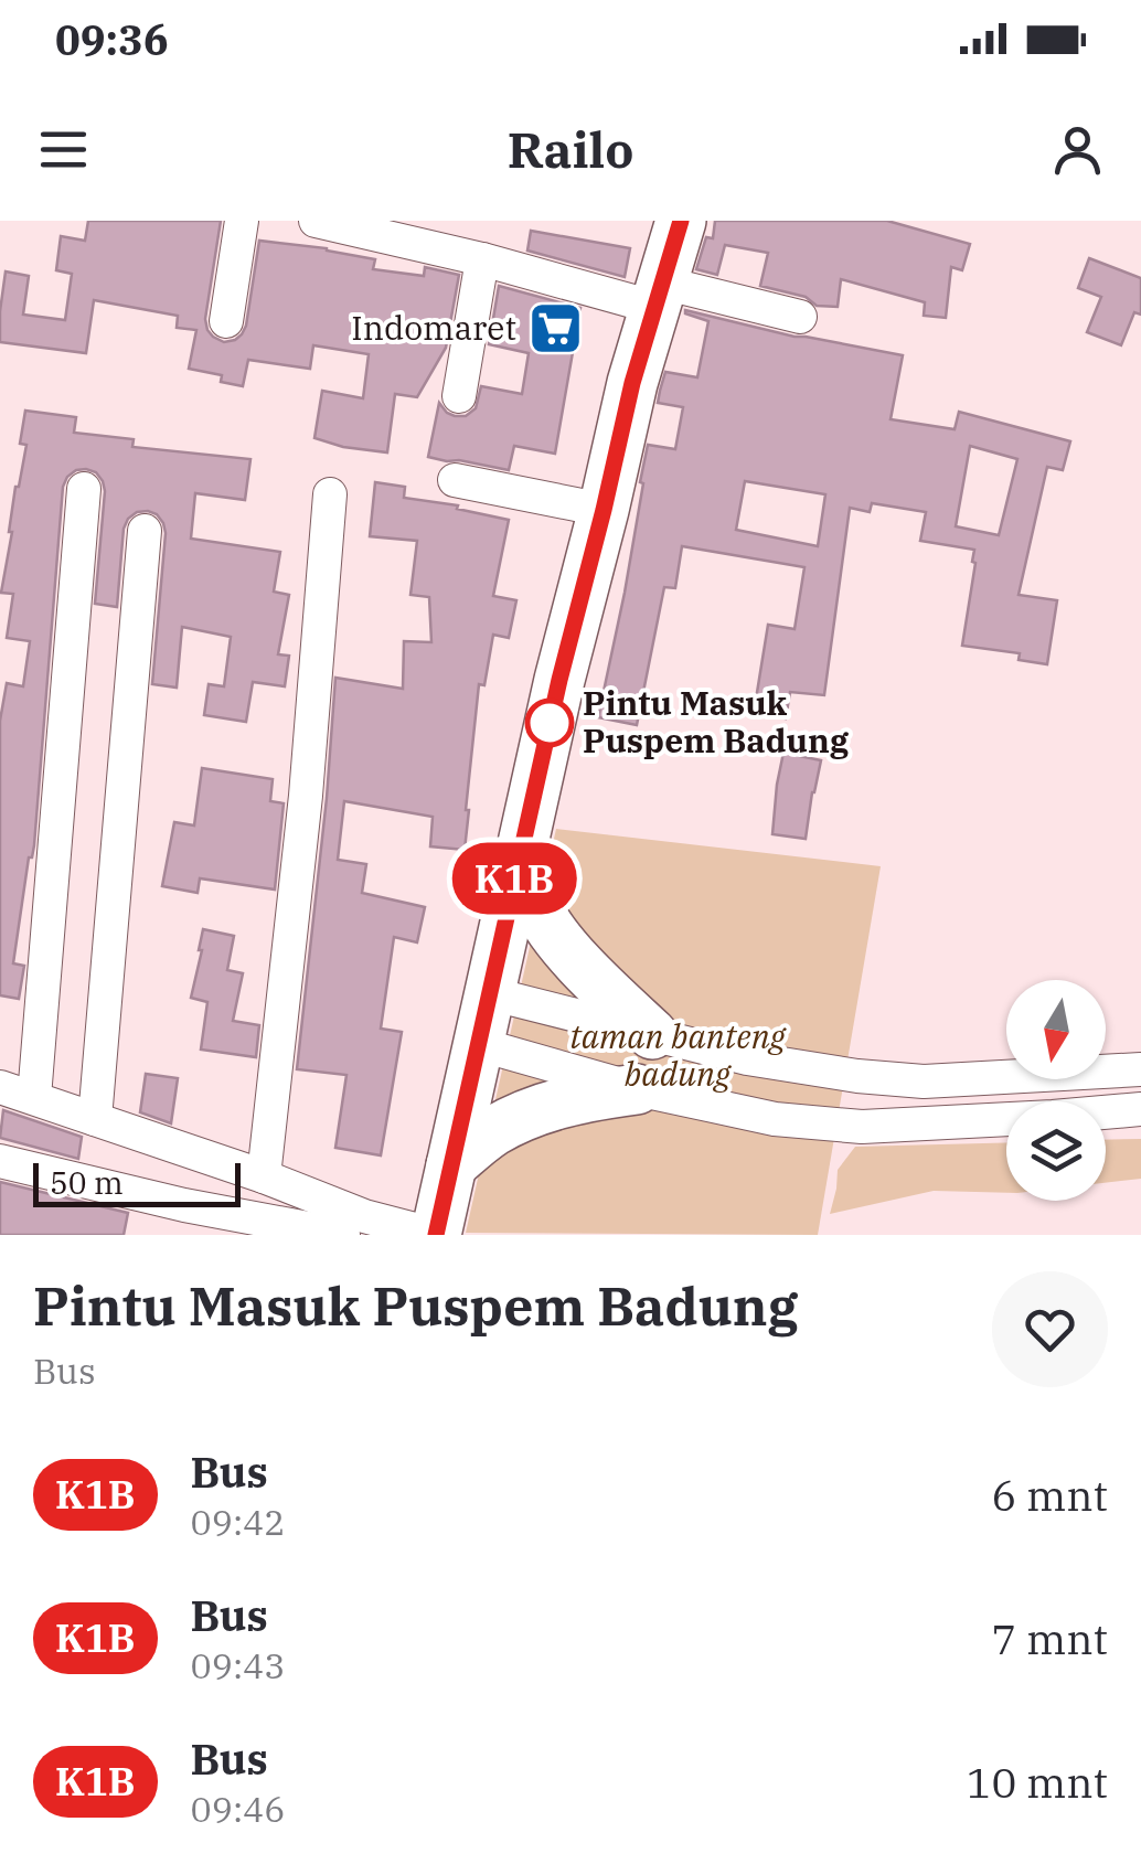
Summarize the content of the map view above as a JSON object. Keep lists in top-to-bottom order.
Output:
{
  "parks": ["taman banteng badung"],
  "places": {
    "supermarket": ["Indomaret"],
    "other": ["Pintu Masuk Puspem Badung"]
  },
  "lines": ["bus line K1B"],
  "scale_bar": "50 m",
  "north": "bottom",
  "page": {
    "status": "09:36",
    "header": "Railo",
    "on_map": "K1B",
    "scale": "50 m",
    "heading": ["Pintu Masuk Puspem Badung", "Bus"],
    "list": [
      {
        "mark": "K1B",
        "name": "Bus",
        "note": "09:42",
        "value": "6 mnt"
      },
      {
        "mark": "K1B",
        "name": "Bus",
        "note": "09:43",
        "value": "7 mnt"
      },
      {
        "mark": "K1B",
        "name": "Bus",
        "note": "09:46",
        "value": "10 mnt"
      }
    ]
  }
}
